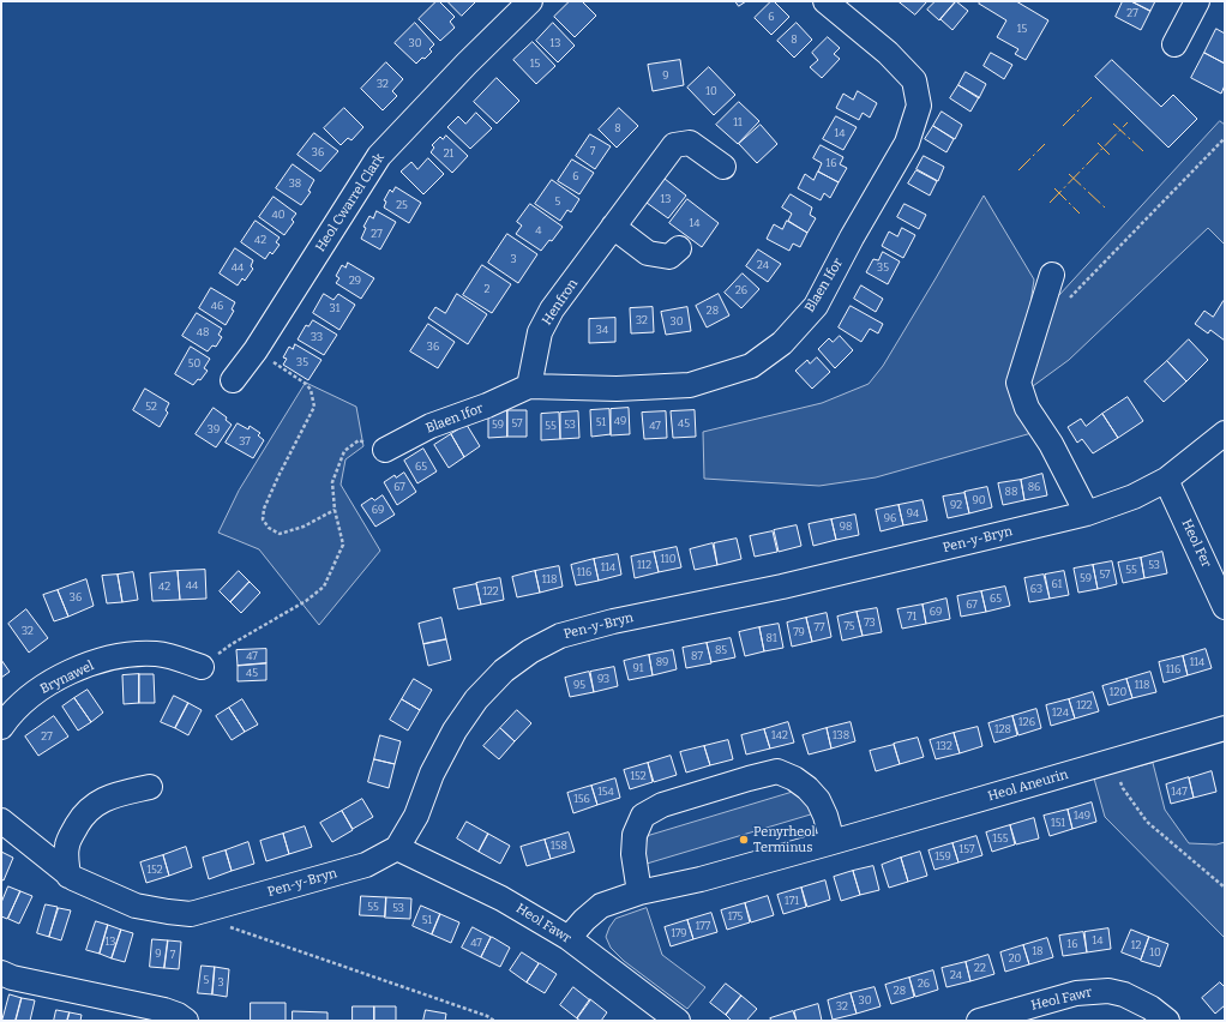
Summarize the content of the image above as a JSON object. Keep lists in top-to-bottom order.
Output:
{
  "streets": {
    "street": [
      "Heol Cwarrel Clark",
      "Blaen Ifor",
      "Henfron",
      "Pen-y-Bryn",
      "Heol Fer",
      "Brynawel",
      "Heol Aneurin",
      "Heol Fawr"
    ]
  },
  "crossings": [
    ["Blaen Ifor", "Henfron"],
    ["Pen-y-Bryn", "Heol Fer"],
    ["Pen-y-Bryn", "Heol Fawr"],
    ["Heol Aneurin", "Heol Fawr"]
  ],
  "places": ["Penyrheol Terminus"],
  "house_numbers": [
    "27",
    "6",
    "15",
    "8",
    "30",
    "13",
    "15",
    "9",
    "32",
    "10",
    "11",
    "8",
    "14",
    "7",
    "36",
    "21",
    "16",
    "6",
    "38",
    "13",
    "5",
    "25",
    "40",
    "14",
    "4",
    "27",
    "42",
    "3",
    "24",
    "44",
    "35",
    "29",
    "2",
    "26",
    "46",
    "31",
    "28",
    "32",
    "30",
    "34",
    "48",
    "33",
    "36",
    "35",
    "50",
    "52",
    "49",
    "51",
    "57",
    "45",
    "59",
    "53",
    "55",
    "47",
    "39",
    "37",
    "65",
    "67",
    "86",
    "88",
    "90",
    "92",
    "69",
    "94",
    "96",
    "98",
    "110",
    "112",
    "53",
    "114",
    "55",
    "116",
    "57",
    "59",
    "118",
    "61",
    "44",
    "42",
    "63",
    "122",
    "36",
    "65",
    "67",
    "69",
    "71",
    "73",
    "75",
    "77",
    "32",
    "79",
    "81",
    "85",
    "47",
    "87",
    "89",
    "114",
    "91",
    "116",
    "45",
    "93",
    "95",
    "118",
    "120",
    "122",
    "124",
    "126",
    "128",
    "142",
    "138",
    "27",
    "132",
    "152",
    "154",
    "147",
    "156",
    "149",
    "151",
    "155",
    "158",
    "157",
    "159",
    "152",
    "171",
    "55",
    "53",
    "175",
    "51",
    "177",
    "179",
    "14",
    "13",
    "47",
    "16",
    "12",
    "18",
    "10",
    "9",
    "7",
    "20",
    "22",
    "24",
    "5",
    "3",
    "26",
    "28",
    "30",
    "32"
  ]
}
